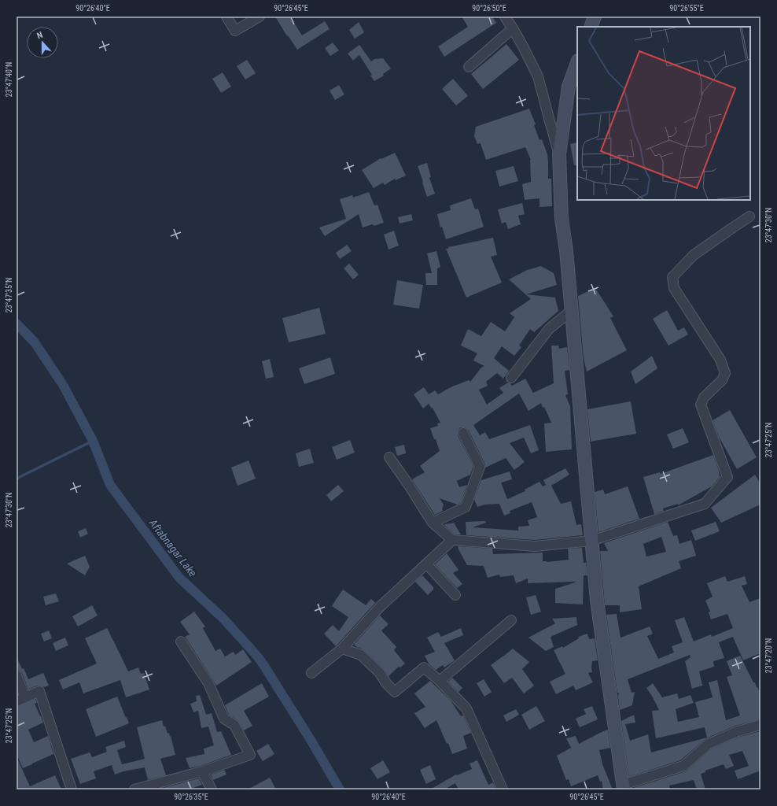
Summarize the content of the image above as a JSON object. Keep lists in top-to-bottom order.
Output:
{
  "water": ["Aftabnagar Lake"],
  "north": "top",
  "coordinates": [
    "90°26'40\"E",
    "90°26'45\"E",
    "90°26'50\"E",
    "90°26'55\"E",
    "23°47'40\"N",
    "23°47'30\"N",
    "23°47'35\"N",
    "23°47'25\"N",
    "23°47'20\"N",
    "90°26'35\"E"
  ]
}
